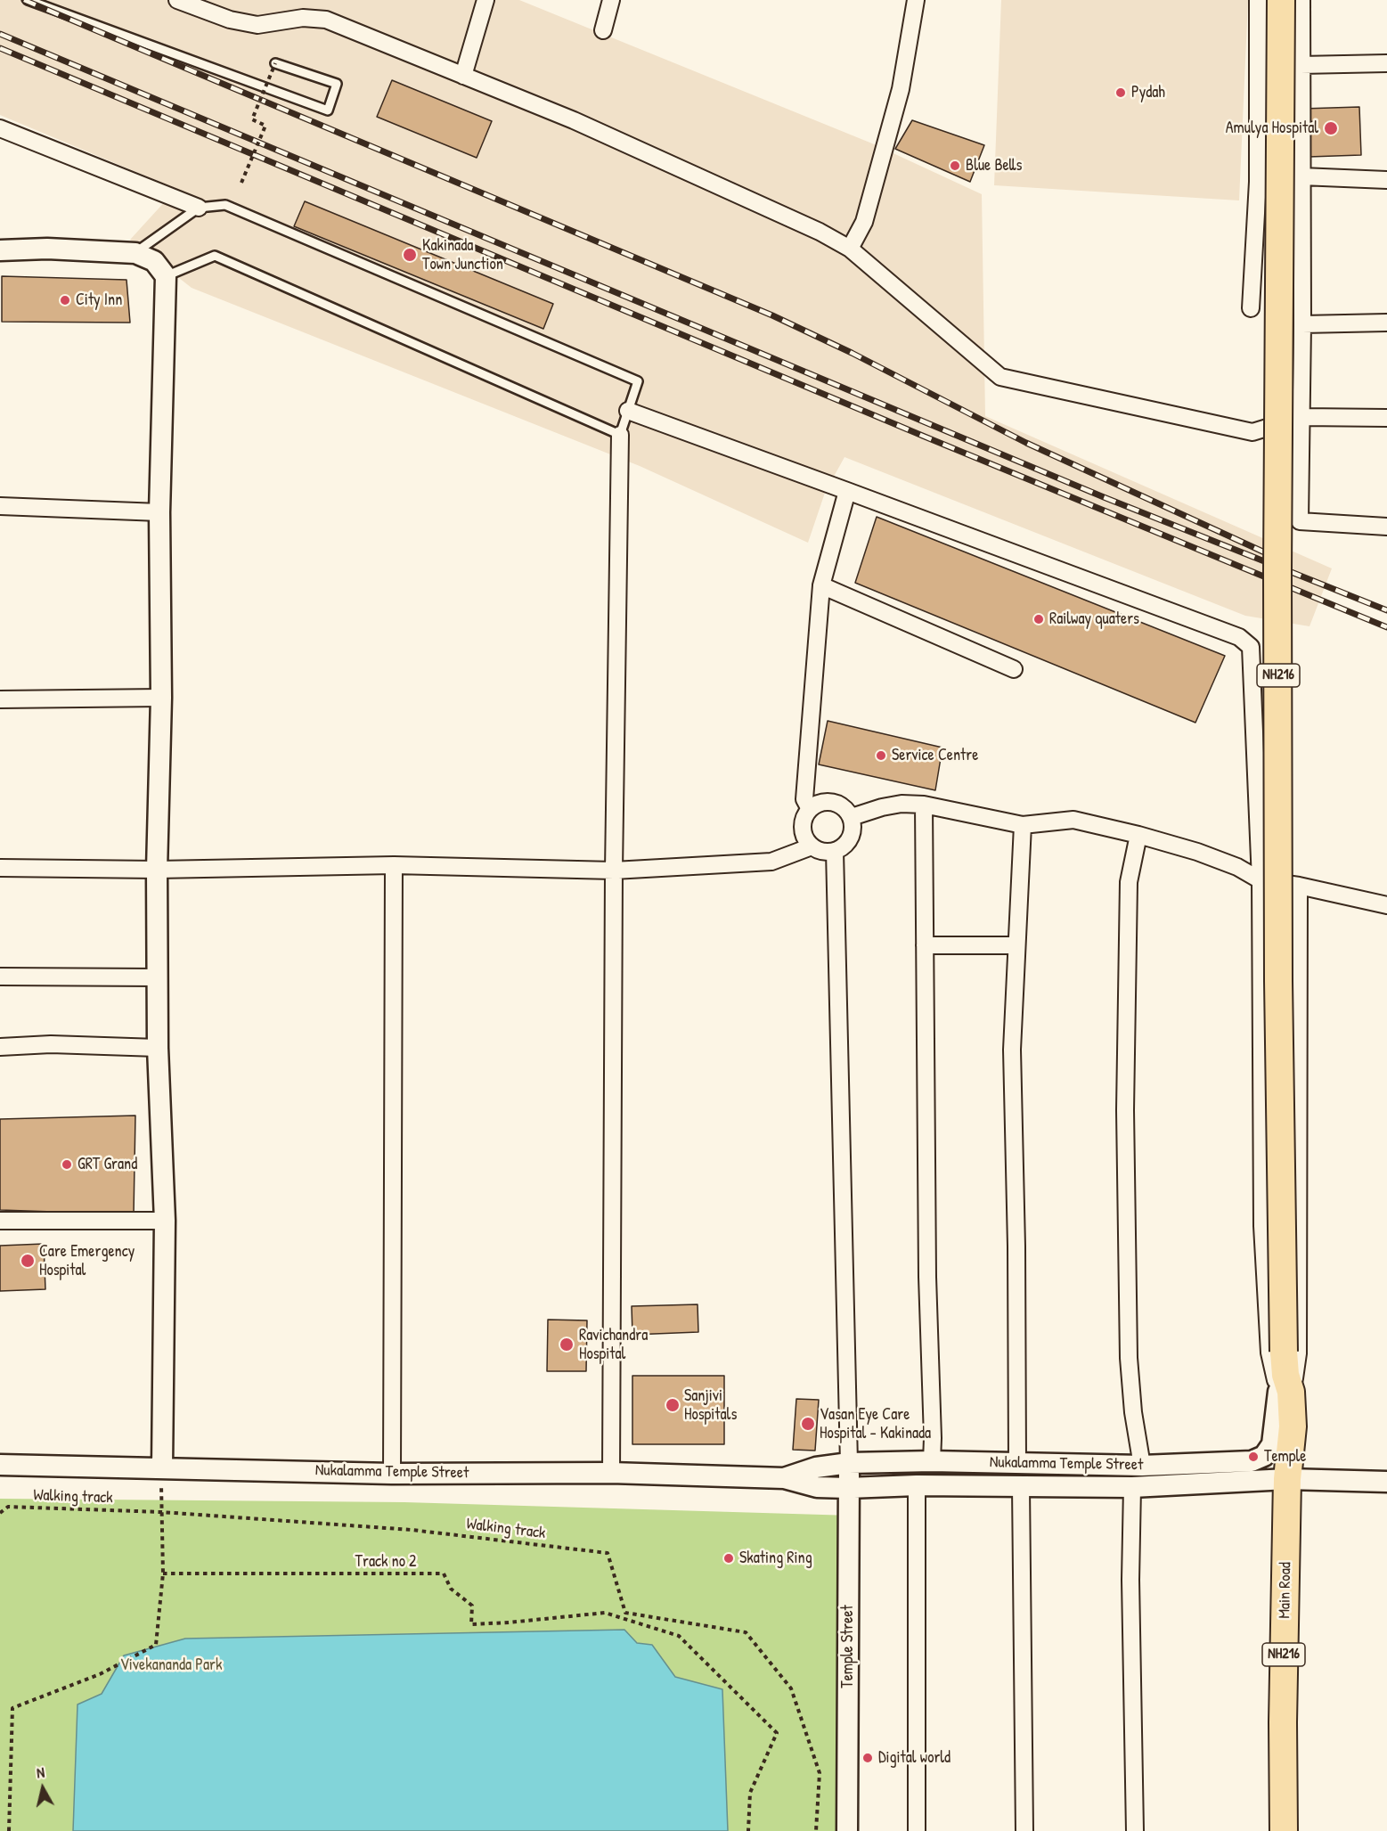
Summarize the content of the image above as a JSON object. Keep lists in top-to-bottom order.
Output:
{
  "streets": {
    "highway": ["NH216", "Main Road"],
    "street": ["Nukalamma Temple Street", "Temple Street"],
    "path": ["Walking track", "Track no 2"]
  },
  "crossings": [
    ["NH216", "Nukalamma Temple Street"],
    ["NH216", "Main Road"],
    ["Nukalamma Temple Street", "Main Road"],
    ["Nukalamma Temple Street", "Temple Street"]
  ],
  "parks": ["Vivekananda Park"],
  "places": [
    "Pydah",
    "Amulya Hospital",
    "Blue Bells",
    "Kakinada Town Junction",
    "City Inn",
    "Railway quaters",
    "Service Centre",
    "GRT Grand",
    "Care Emergency Hospital",
    "Ravichandra Hospital",
    "Sanjivi Hospitals",
    "Vasan Eye Care Hospital - Kakinada",
    "Temple",
    "Skating Ring",
    "Digital world"
  ],
  "north": "top"
}
